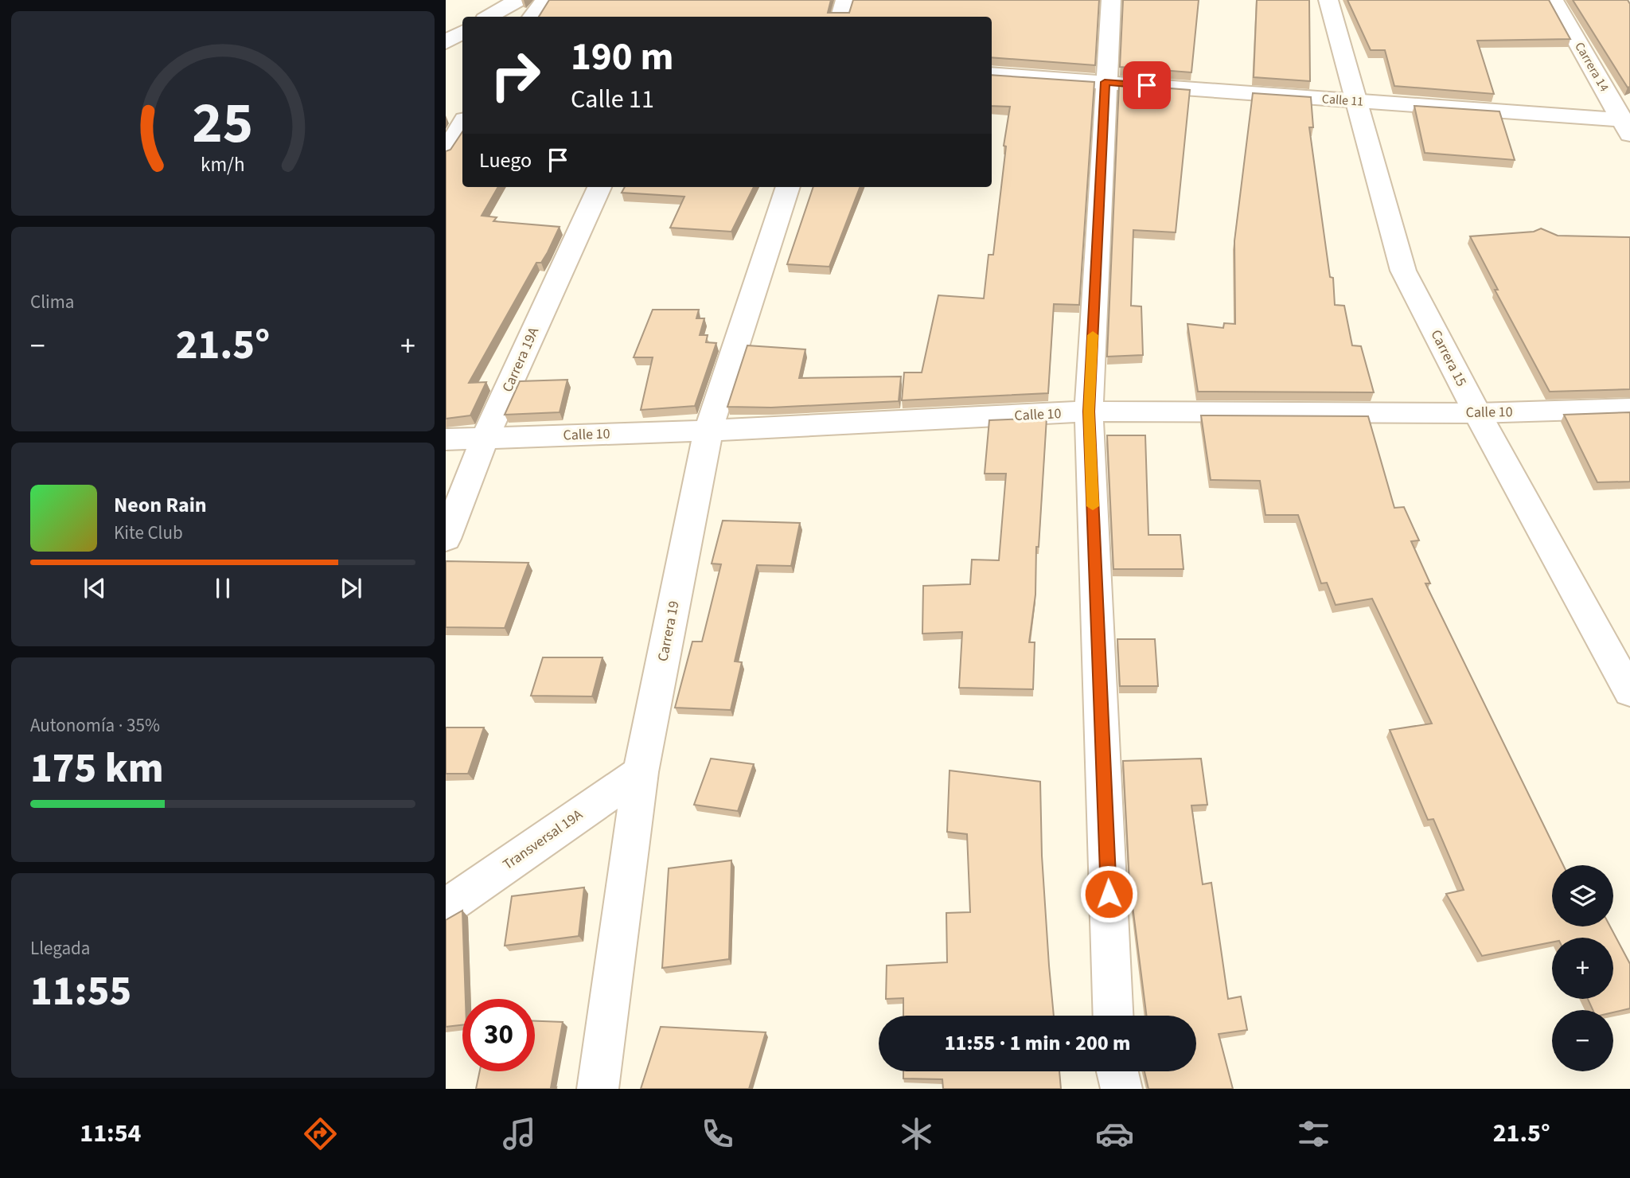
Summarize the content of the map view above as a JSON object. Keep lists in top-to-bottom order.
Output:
{
  "streets": {
    "street": [
      "Carrera 14",
      "Calle 11",
      "Carrera 15",
      "Carrera 19A",
      "Calle 10",
      "Carrera 19",
      "Transversal 19A"
    ]
  },
  "crossings": [
    ["Carrera 14", "Calle 11"],
    ["Calle 11", "Carrera 15"],
    ["Carrera 15", "Calle 10"],
    ["Carrera 19A", "Calle 10"],
    ["Calle 10", "Carrera 19"],
    ["Carrera 19", "Transversal 19A"]
  ],
  "page": {
    "turn": ["190 m", "Calle 11"],
    "then": "Luego",
    "tile": [
      "Clima",
      ["Autonomía · 35%", "175 km"],
      ["Llegada", "11:55"]
    ],
    "heat": ["−", "21.5°", "+"],
    "song": ["Neon Rain", "Kite Club"],
    "map_buttons": ["+", "−"],
    "limit": "30",
    "trip": "11:55 · 1 min · 200 m",
    "tabs": ["11:54", "21.5°"],
    "gauge": ["25", "km/h"]
  }
}
